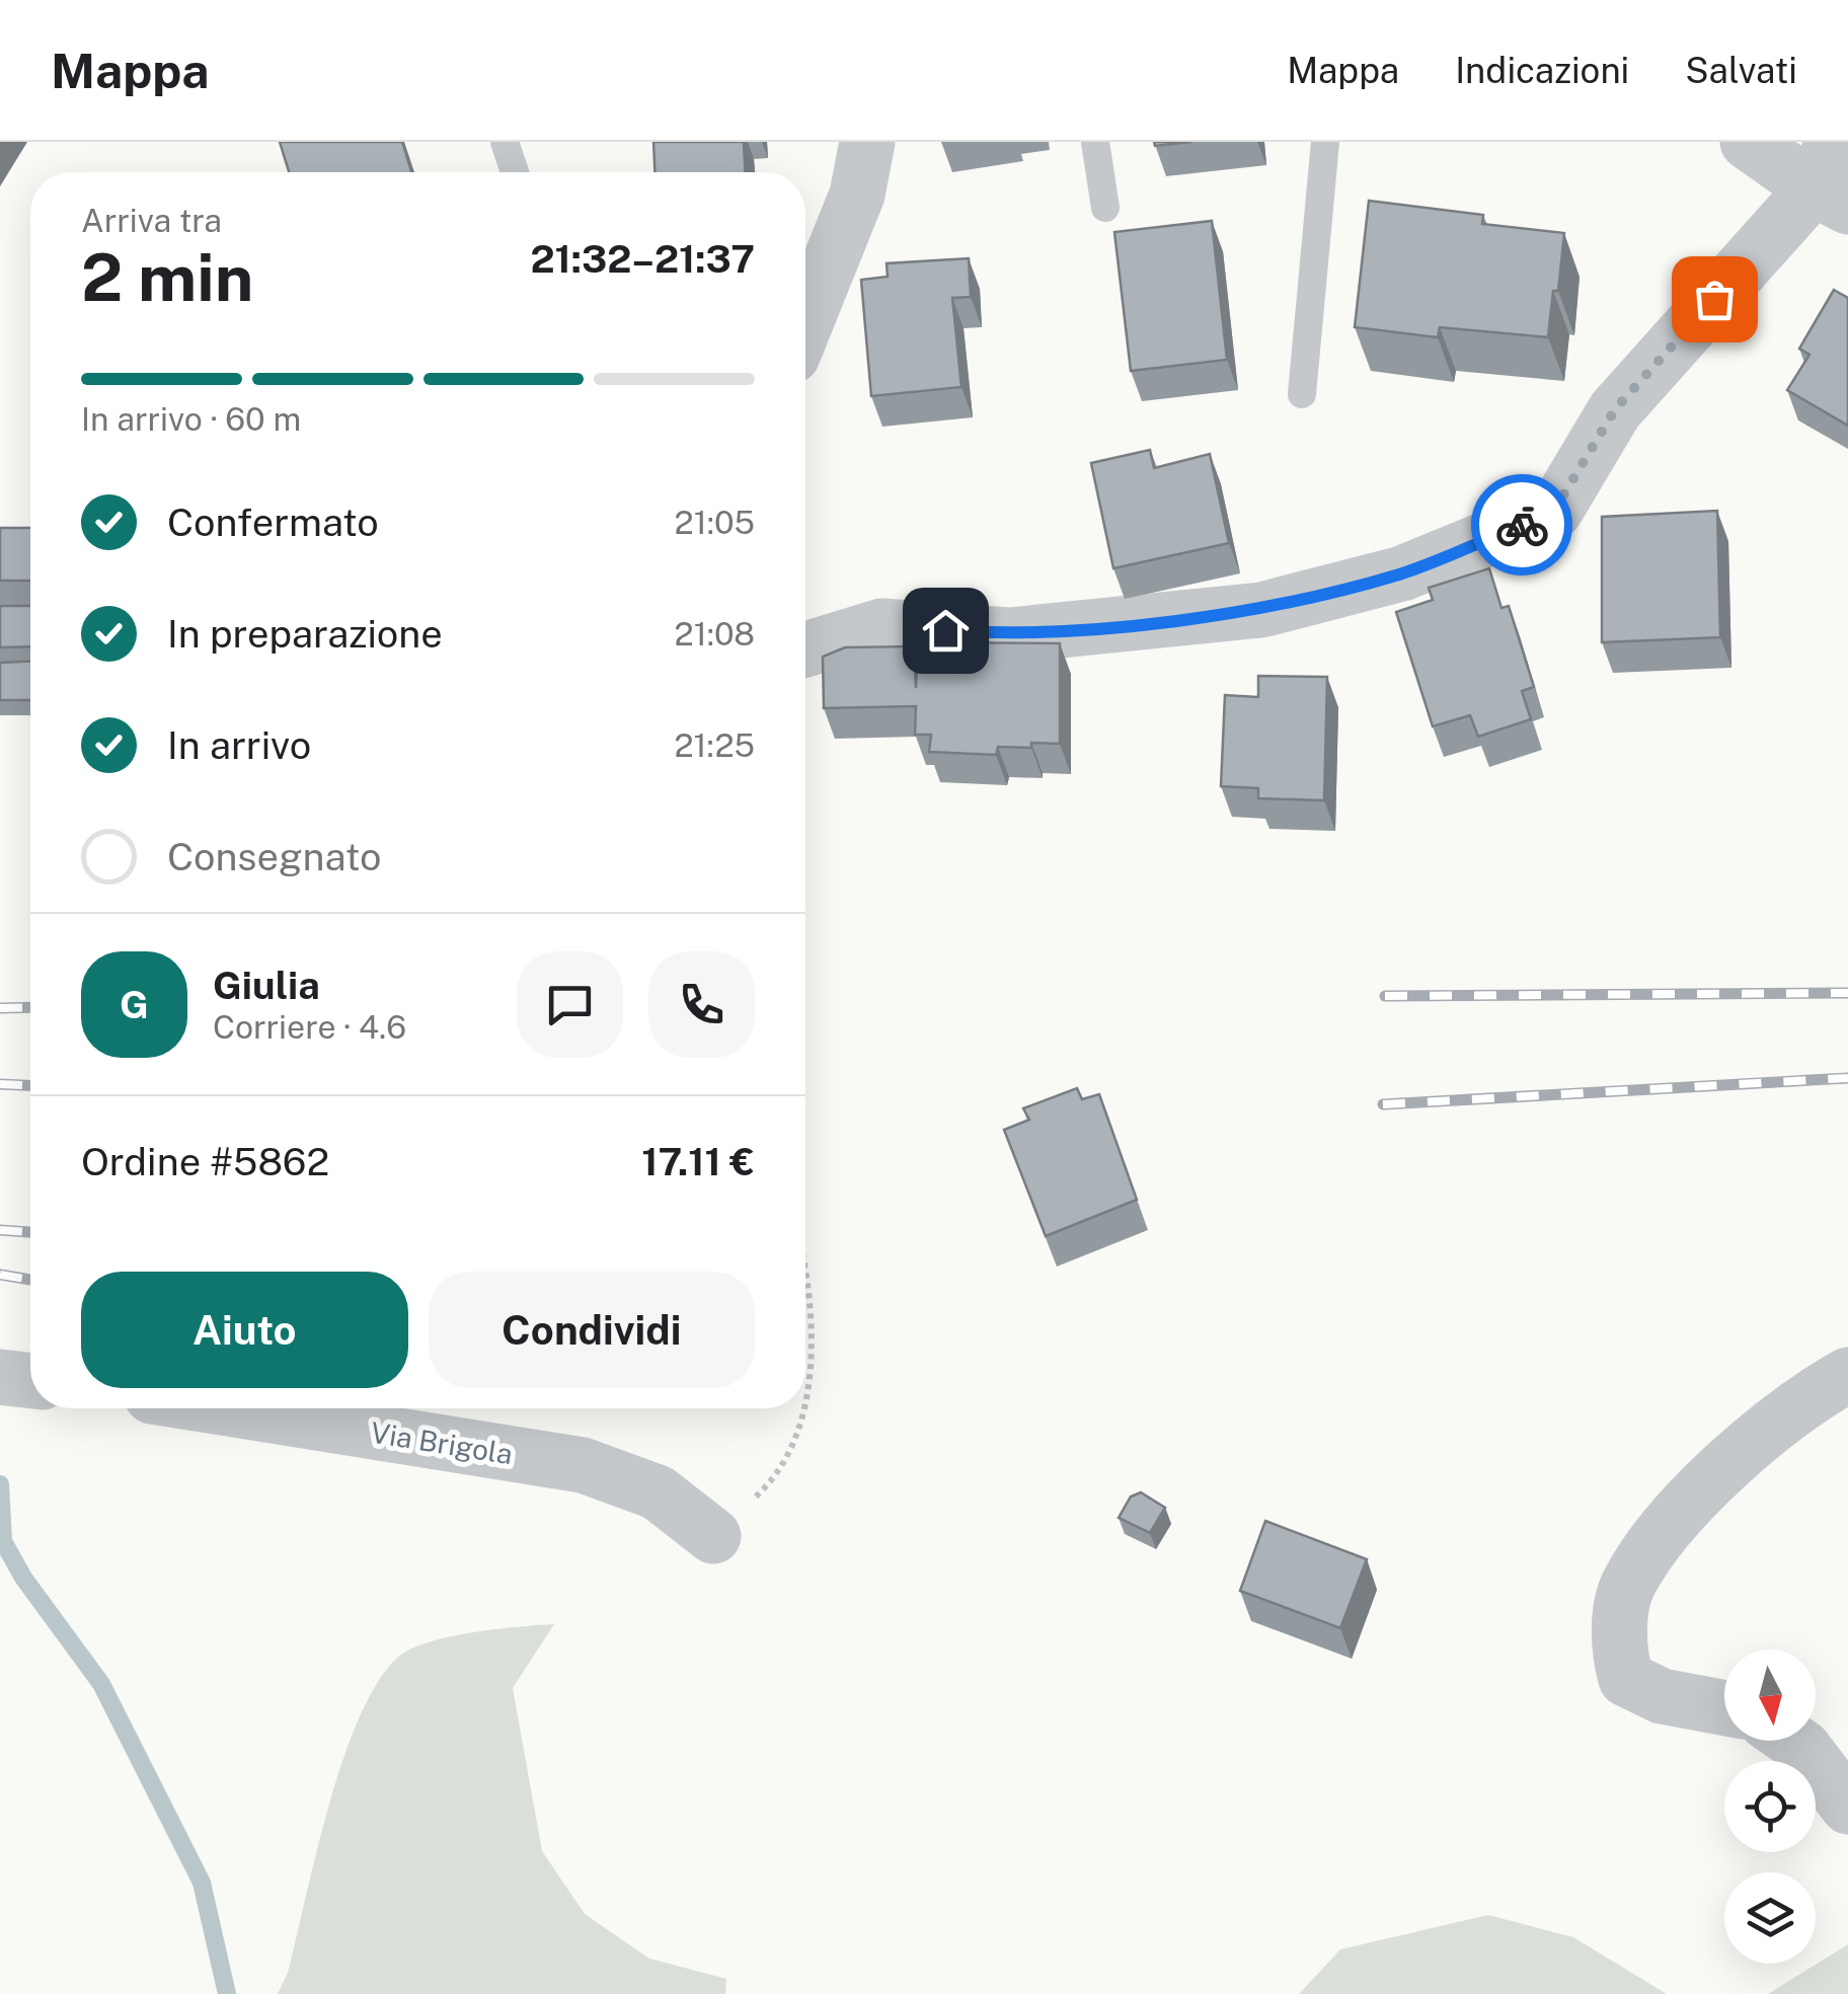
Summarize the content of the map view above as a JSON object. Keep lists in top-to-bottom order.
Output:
{
  "streets": {
    "street": ["Via Brigola"]
  },
  "north": "bottom",
  "page": {
    "header": "Mappa",
    "nav": ["Mappa", "Indicazioni", "Salvati"],
    "heading": ["2 min", "Arriva tra", "21:32–21:37"],
    "panel": [
      "Giulia",
      "Corriere · 4.6",
      "Ordine #5862",
      "17.11 €"
    ],
    "bar": "In arrivo · 60 m",
    "list": [
      ["Confermato", "21:05"],
      ["In preparazione", "21:08"],
      ["In arrivo", "21:25"],
      "Consegnato"
    ],
    "round": "G",
    "buttons": ["Aiuto", "Condividi"]
  }
}
